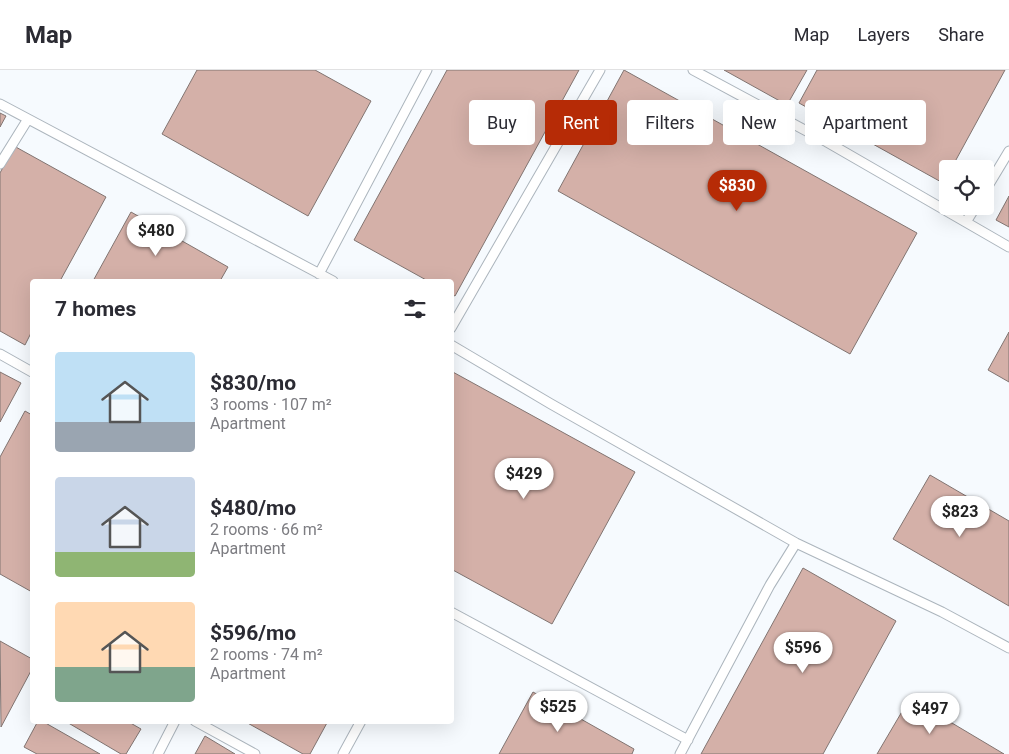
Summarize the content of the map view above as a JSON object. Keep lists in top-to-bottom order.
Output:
{
  "page": {
    "header": "Map",
    "nav": ["Map", "Layers", "Share"],
    "chip": [
      "Buy",
      "Rent",
      "Filters",
      "New",
      "Apartment"
    ],
    "price": [
      "$830",
      "$480",
      "$429",
      "$823",
      "$596",
      "$525",
      "$497"
    ],
    "heading": "7 homes",
    "list": [
      {
        "name": "$830/mo",
        "note": "3 rooms · 107 m² · Apartment"
      },
      {
        "name": "$480/mo",
        "note": "2 rooms · 66 m² · Apartment"
      },
      {
        "name": "$596/mo",
        "note": "2 rooms · 74 m² · Apartment"
      }
    ]
  }
}
